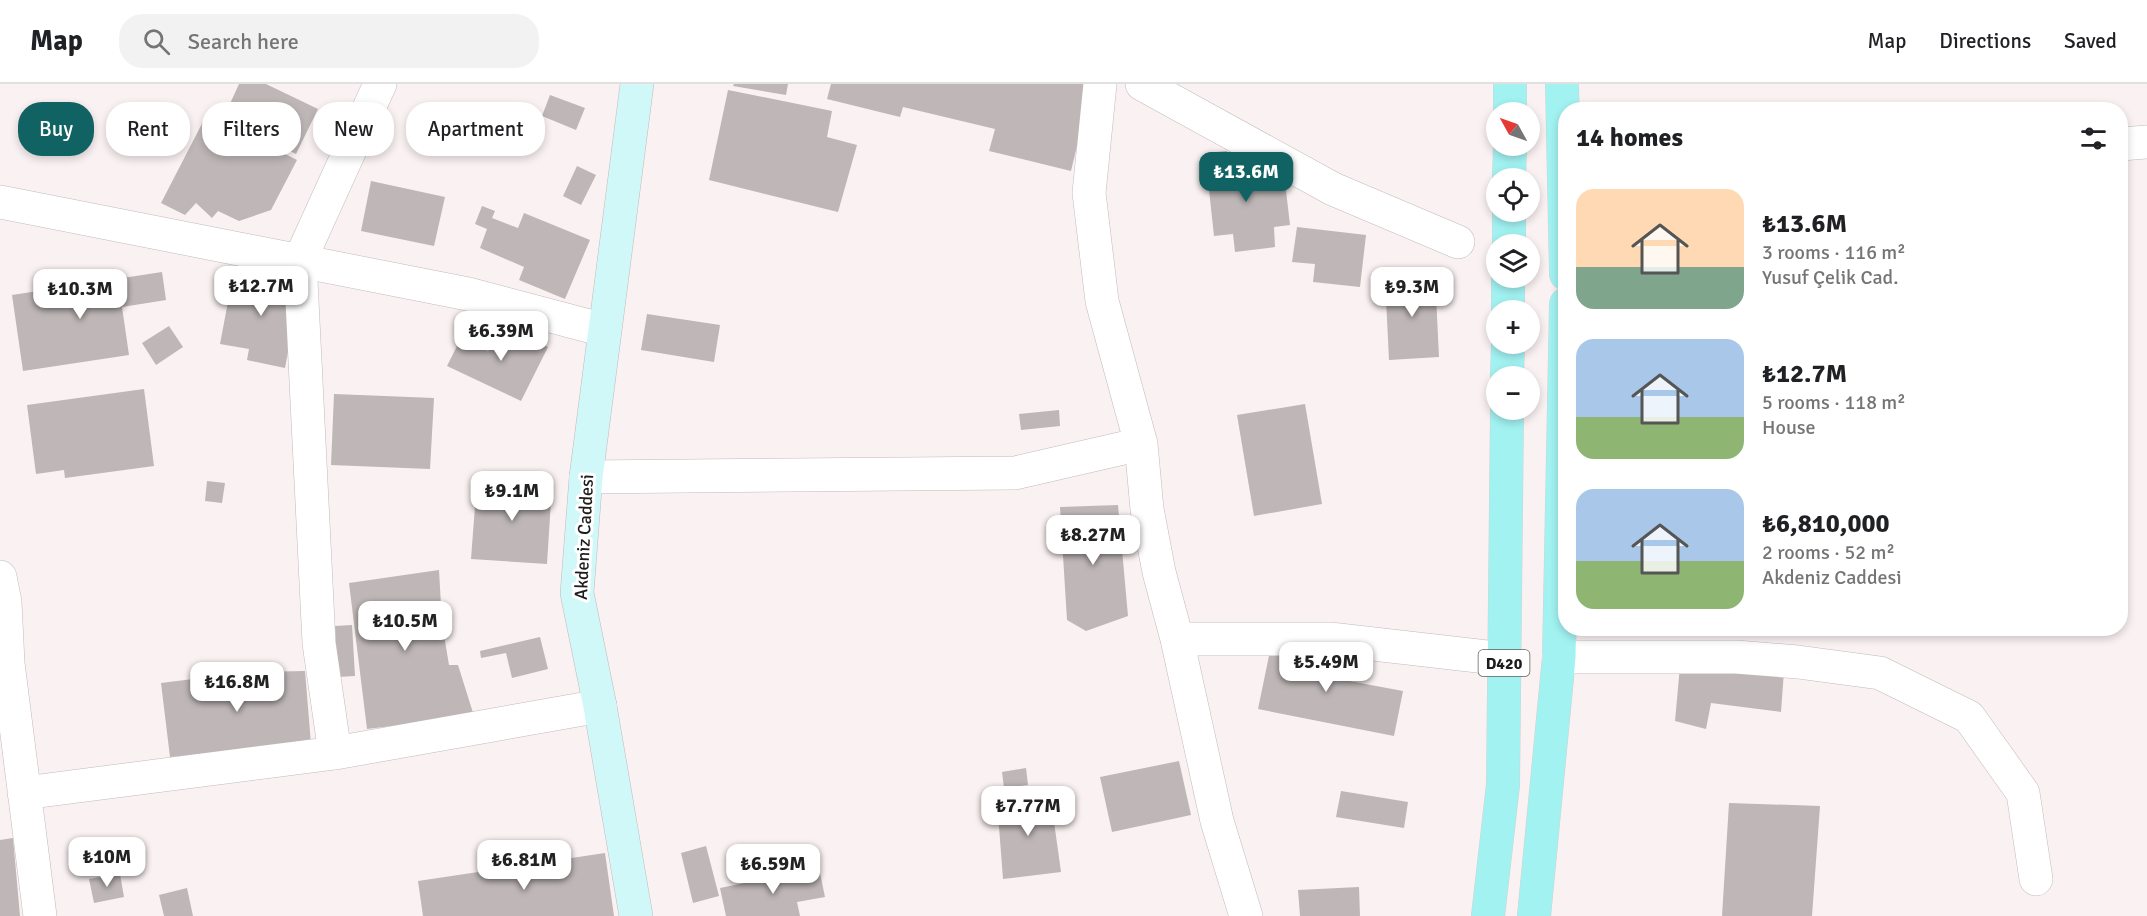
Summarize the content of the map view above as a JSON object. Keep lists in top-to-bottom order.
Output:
{
  "streets": {
    "main road": ["D420"],
    "street": ["Akdeniz Caddesi"]
  },
  "north": "top left",
  "page": {
    "header": "Map",
    "search": "Search here",
    "nav": ["Map", "Directions", "Saved"],
    "map_buttons": ["+", "−"],
    "chip": [
      "Buy",
      "Rent",
      "Filters",
      "New",
      "Apartment"
    ],
    "heading": "14 homes",
    "price": [
      "₺13.6M",
      "₺12.7M",
      "₺9.3M",
      "₺10.3M",
      "₺6.39M",
      "₺9.1M",
      "₺8.27M",
      "₺10.5M",
      "₺5.49M",
      "₺16.8M",
      "₺7.77M",
      "₺10M",
      "₺6.81M",
      "₺6.59M"
    ],
    "list": [
      {
        "name": "₺13.6M",
        "note": "3 rooms · 116 m² · Yusuf Çelik Cad."
      },
      {
        "name": "₺12.7M",
        "note": "5 rooms · 118 m² · House"
      },
      {
        "name": "₺6,810,000",
        "note": "2 rooms · 52 m² · Akdeniz Caddesi"
      }
    ]
  }
}
